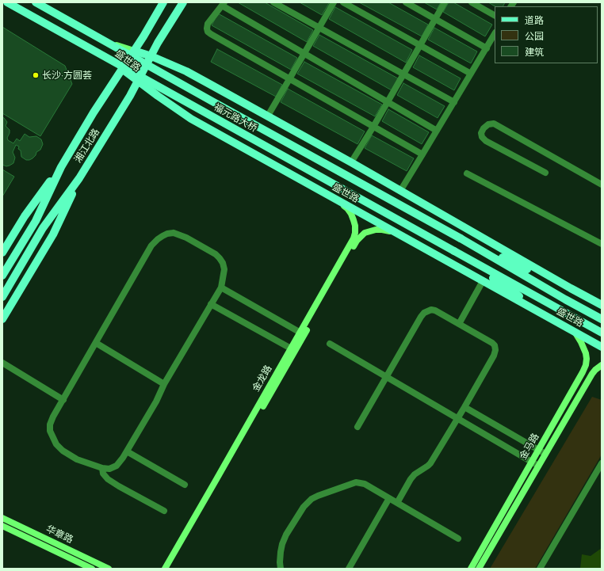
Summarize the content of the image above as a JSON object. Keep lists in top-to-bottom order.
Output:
{
  "streets": {
    "main road": ["盛世路", "福元路大桥", "湘江北路"],
    "street": ["金龙路", "金马路", "华章路"]
  },
  "crossings": [
    ["盛世路", "湘江北路"],
    ["盛世路", "金龙路"],
    ["盛世路", "金马路"]
  ],
  "places": ["长沙·方圆荟"],
  "legend": ["道路", "公园", "建筑"]
}
